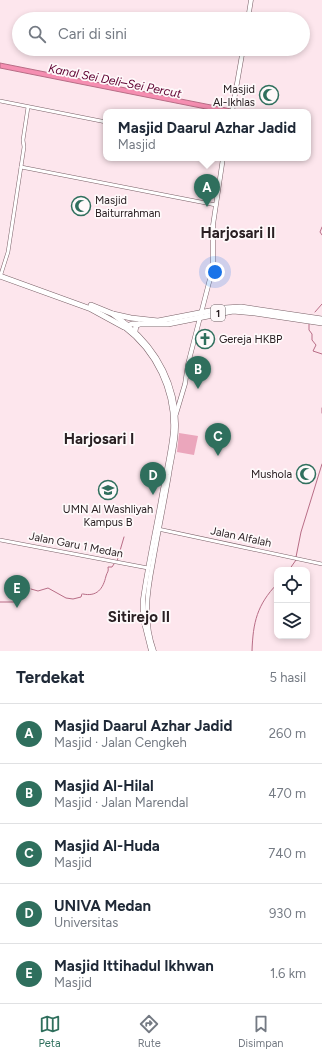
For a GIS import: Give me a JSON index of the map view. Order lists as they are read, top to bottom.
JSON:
{
  "streets": {
    "highway": ["1"],
    "street": ["Jalan Alfalah", "Jalan Garu 1 Medan"]
  },
  "districts": ["Harjosari II", "Harjosari I", "Sitirejo II"],
  "water": ["Kanal Sei Deli–Sei Percut"],
  "places": {
    "mosque": ["Masjid Al-Ikhlas", "Masjid Baiturrahman", "Mushola"],
    "church": ["Gereja HKBP"],
    "school or university": ["UMN Al Washliyah Kampus B"]
  },
  "page": {
    "search": "Cari di sini",
    "popup": ["Masjid Daarul Azhar Jadid", "Masjid"],
    "pins": [
      "A",
      "B",
      "C",
      "D",
      "E"
    ],
    "heading": ["Terdekat", "5 hasil"],
    "list": [
      {
        "mark": "A",
        "name": "Masjid Daarul Azhar Jadid",
        "note": "Masjid · Jalan Cengkeh",
        "value": "260 m"
      },
      {
        "mark": "B",
        "name": "Masjid Al-Hilal",
        "note": "Masjid · Jalan Marendal",
        "value": "470 m"
      },
      {
        "mark": "C",
        "name": "Masjid Al-Huda",
        "note": "Masjid",
        "value": "740 m"
      },
      {
        "mark": "D",
        "name": "UNIVA Medan",
        "note": "Universitas",
        "value": "930 m"
      },
      {
        "mark": "E",
        "name": "Masjid Ittihadul Ikhwan",
        "note": "Masjid",
        "value": "1.6 km"
      }
    ],
    "nav": ["Peta", "Rute", "Disimpan"]
  }
}
